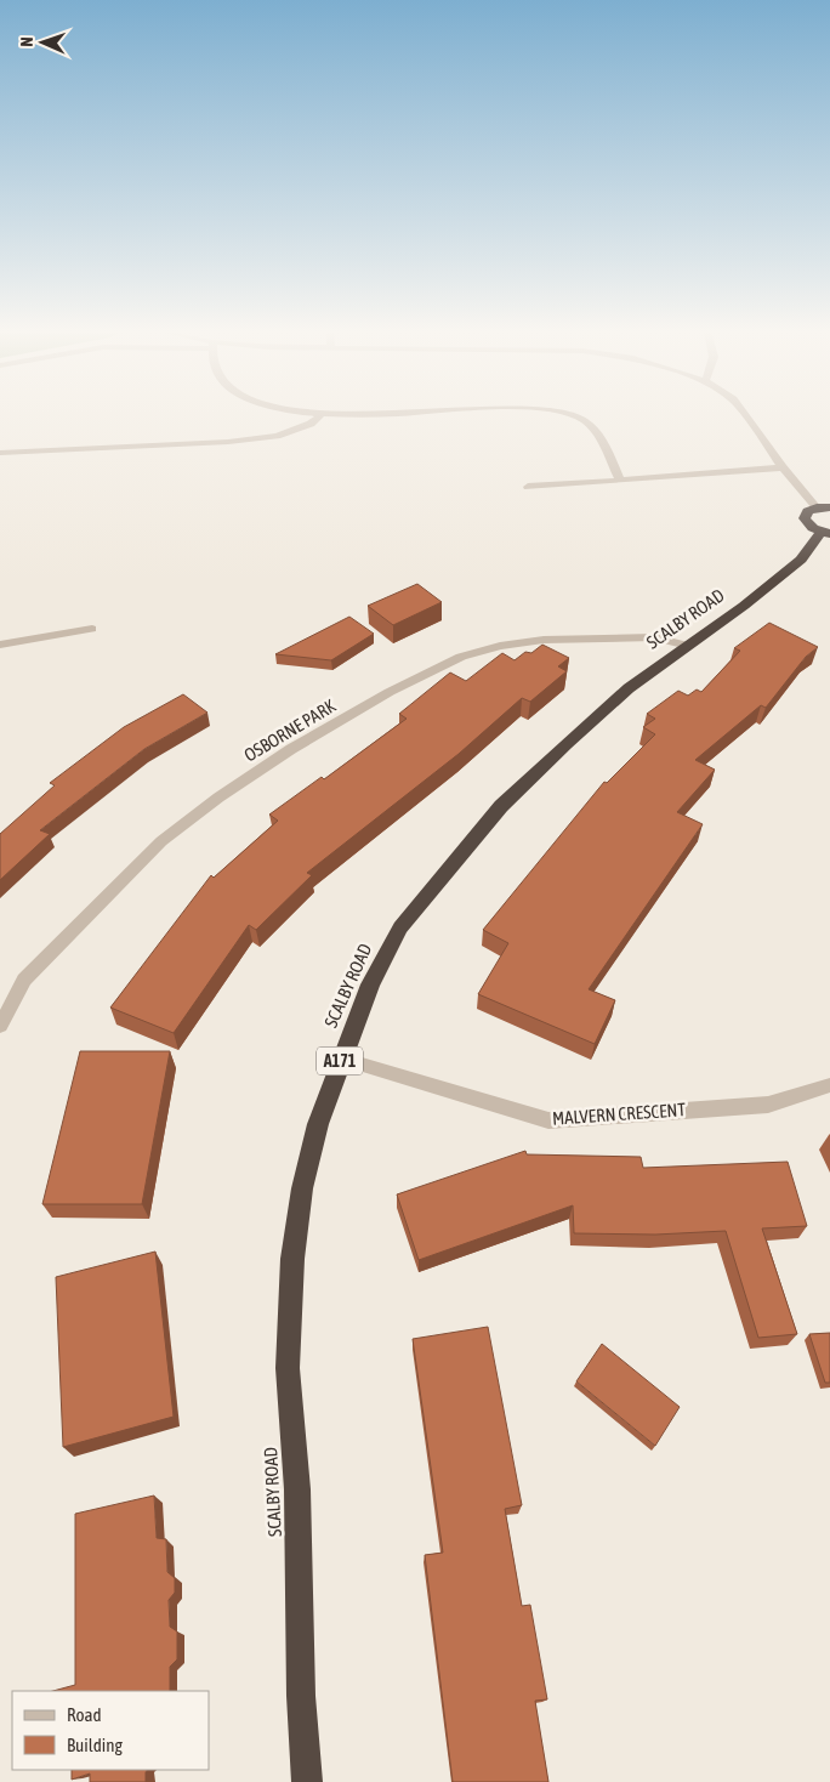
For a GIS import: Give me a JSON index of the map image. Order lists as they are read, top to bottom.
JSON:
{
  "streets": {
    "highway": ["SCALBY ROAD", "A171"],
    "street": ["OSBORNE PARK", "MALVERN CRESCENT"]
  },
  "crossings": [
    ["SCALBY ROAD", "OSBORNE PARK"],
    ["SCALBY ROAD", "MALVERN CRESCENT"]
  ],
  "legend": ["Road", "Building"],
  "north": "left"
}
